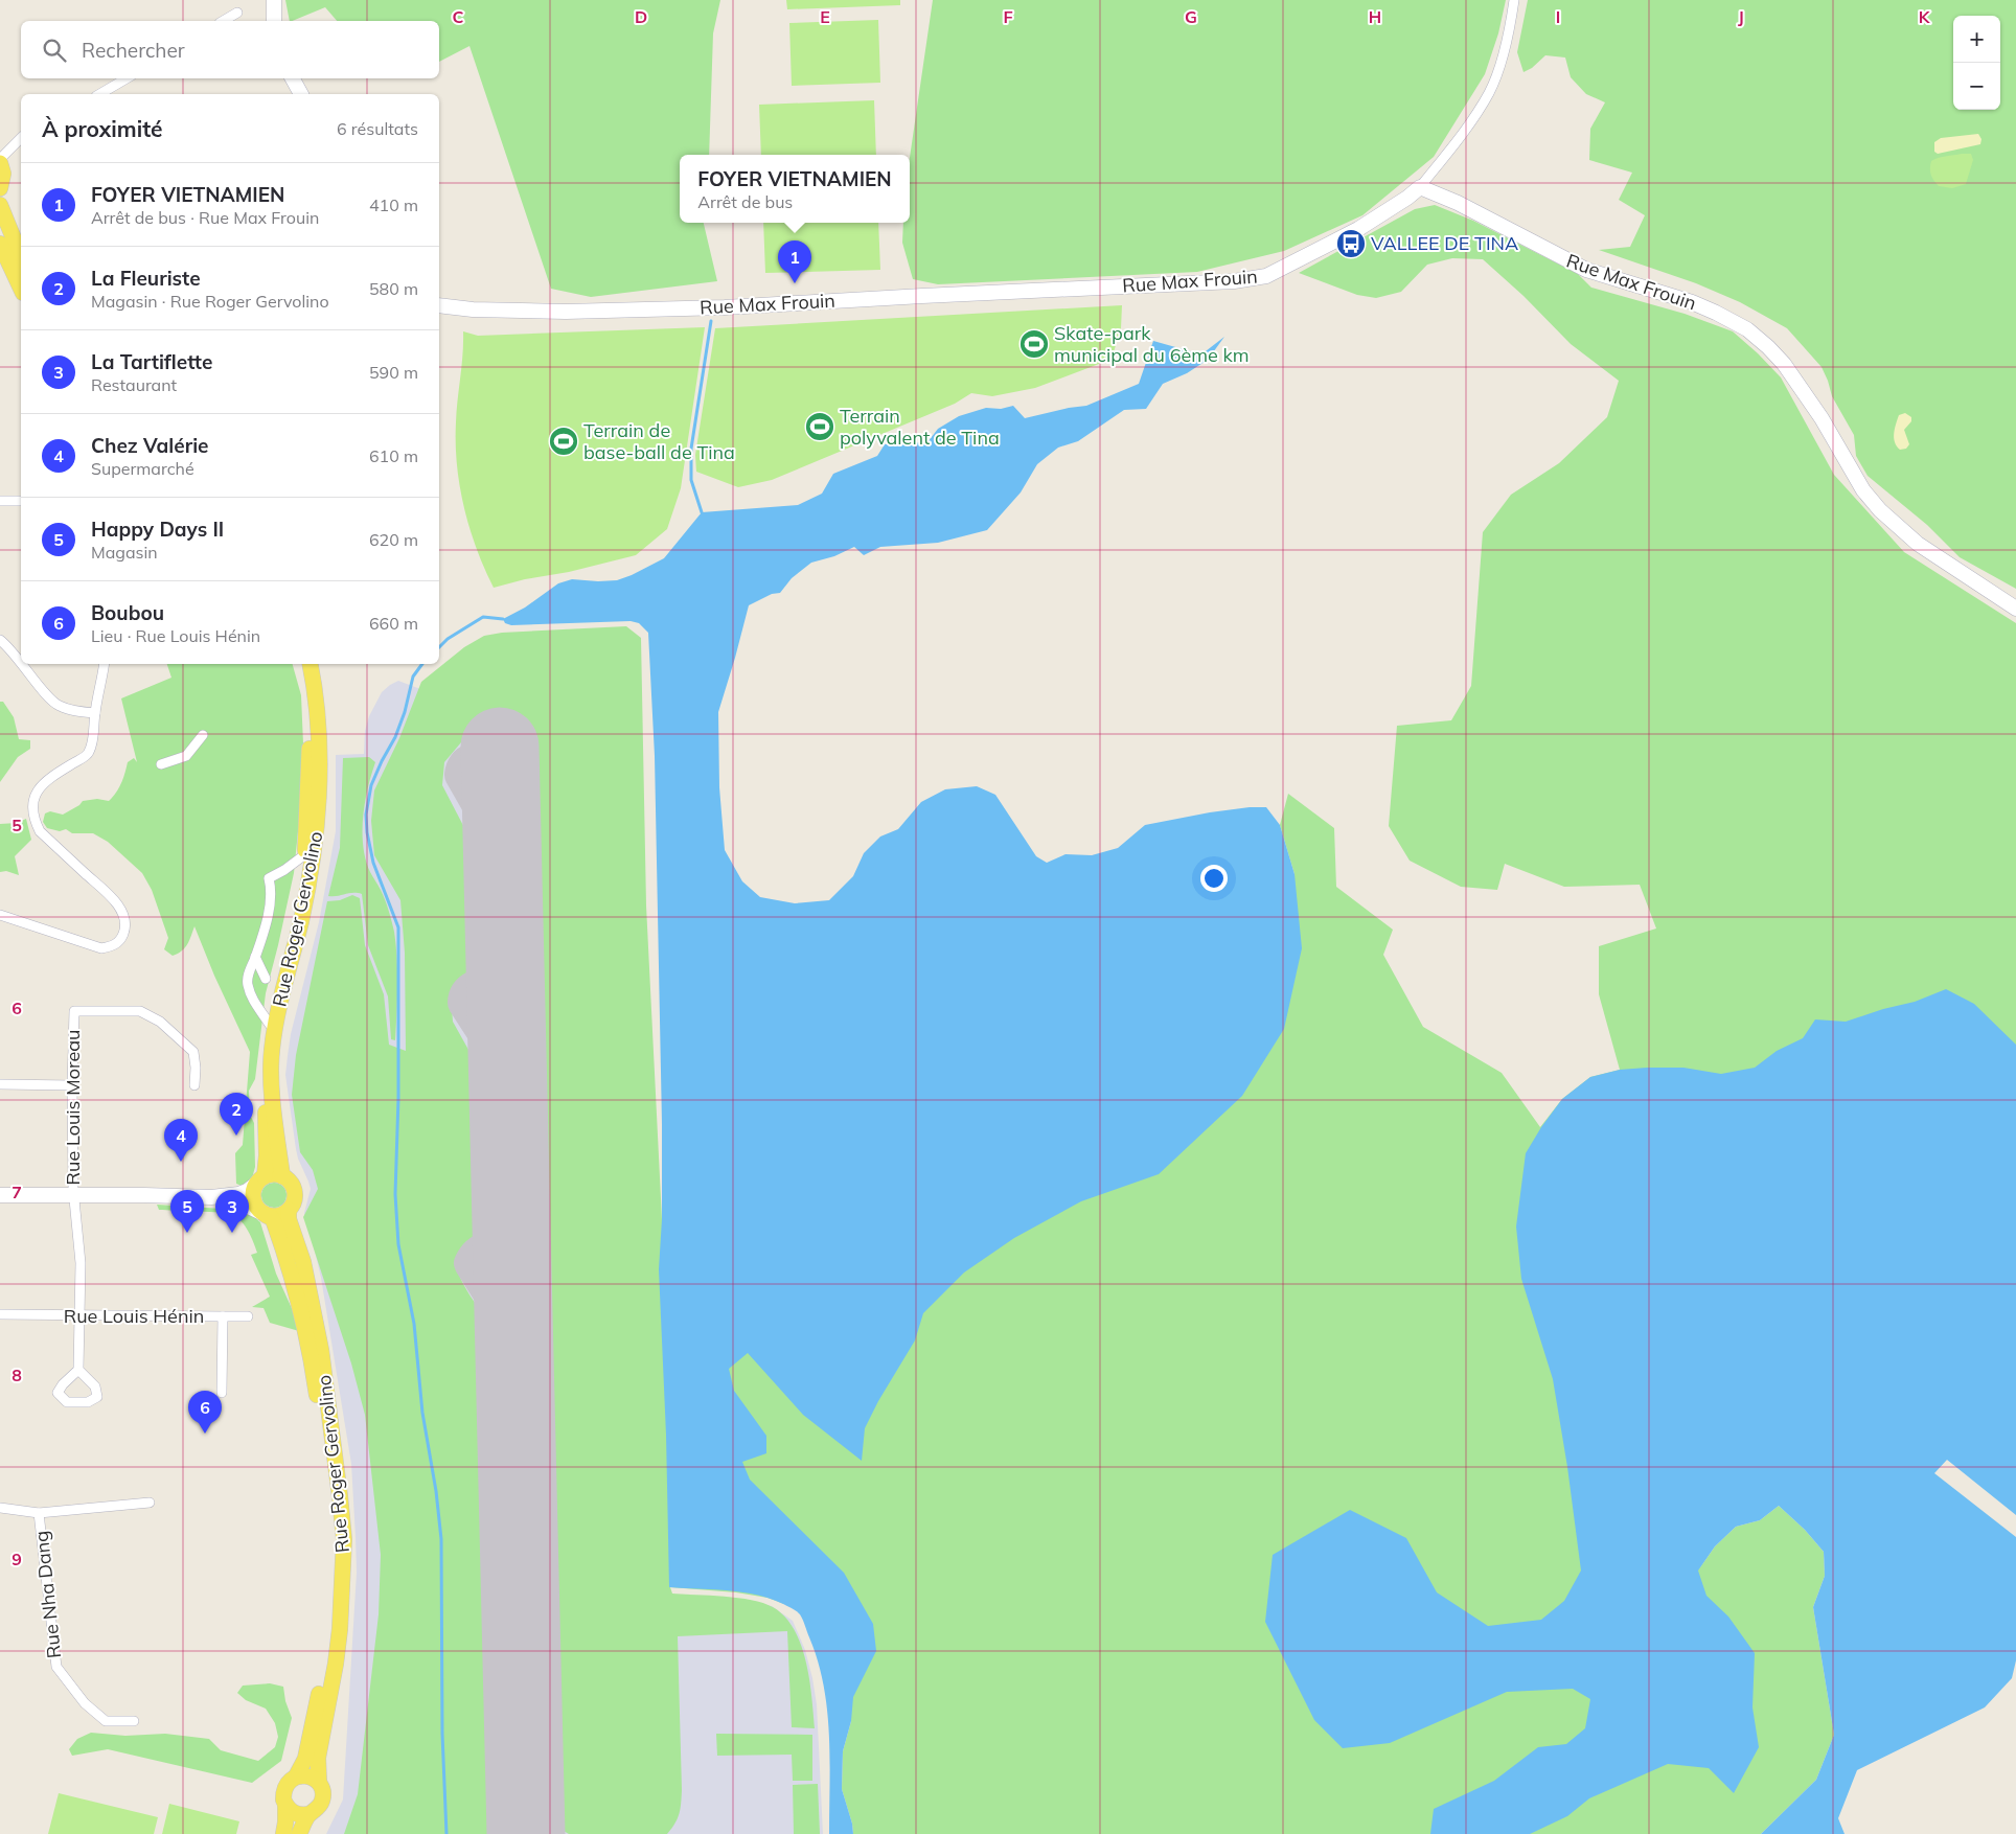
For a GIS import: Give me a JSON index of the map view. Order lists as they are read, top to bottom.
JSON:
{
  "streets": {
    "main road": ["Rue Roger Gervolino"],
    "street": [
      "Rue Max Frouin",
      "Rue Louis Moreau",
      "Rue Louis Hénin",
      "Rue Nha Dang"
    ]
  },
  "crossings": [
    ["Rue Louis Moreau", "Rue Louis Hénin"]
  ],
  "places": {
    "bus stop": ["VALLEE DE TINA"],
    "sports": ["Skate-park municipal du 6ème km", "Terrain polyvalent de Tina", "Terrain de base-ball de Tina"]
  },
  "page": {
    "map_buttons": ["+", "−"],
    "search": "Rechercher",
    "heading": ["À proximité", "6 résultats"],
    "popup": ["FOYER VIETNAMIEN", "Arrêt de bus"],
    "list": [
      {
        "mark": "1",
        "name": "FOYER VIETNAMIEN",
        "note": "Arrêt de bus · Rue Max Frouin",
        "value": "410 m"
      },
      {
        "mark": "2",
        "name": "La Fleuriste",
        "note": "Magasin · Rue Roger Gervolino",
        "value": "580 m"
      },
      {
        "mark": "3",
        "name": "La Tartiflette",
        "note": "Restaurant",
        "value": "590 m"
      },
      {
        "mark": "4",
        "name": "Chez Valérie",
        "note": "Supermarché",
        "value": "610 m"
      },
      {
        "mark": "5",
        "name": "Happy Days II",
        "note": "Magasin",
        "value": "620 m"
      },
      {
        "mark": "6",
        "name": "Boubou",
        "note": "Lieu · Rue Louis Hénin",
        "value": "660 m"
      }
    ],
    "pins": [
      "1",
      "2",
      "4",
      "3",
      "5",
      "6"
    ]
  },
  "grid": {
    "columns": [
      "C",
      "D",
      "E",
      "F",
      "G",
      "H",
      "I",
      "J",
      "K"
    ],
    "rows": [
      "5",
      "6",
      "7",
      "8",
      "9"
    ]
  }
}
